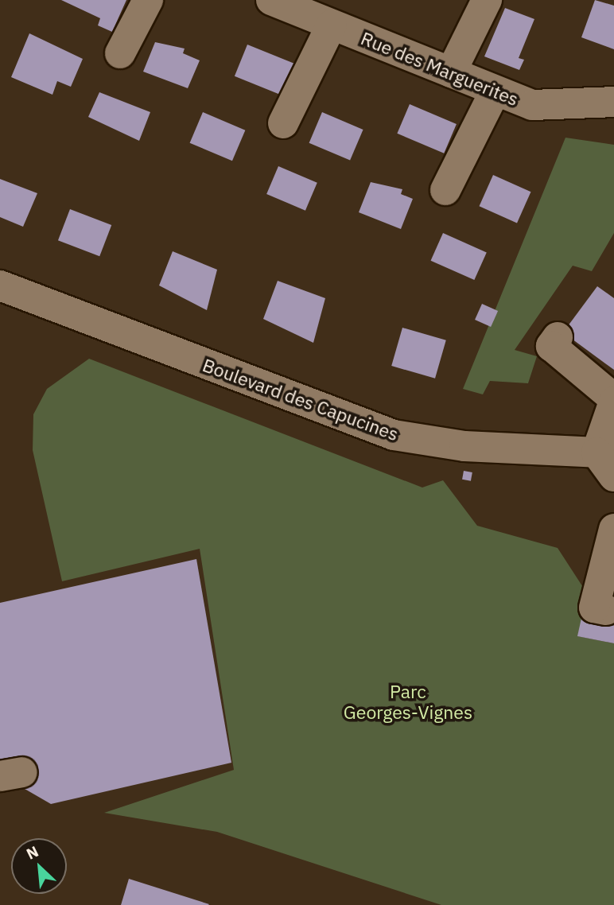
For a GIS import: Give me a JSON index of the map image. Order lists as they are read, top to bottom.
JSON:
{
  "streets": {
    "street": ["Rue des Marguerites", "Boulevard des Capucines"]
  },
  "parks": ["Parc Georges-Vignes"],
  "north": "top left"
}
